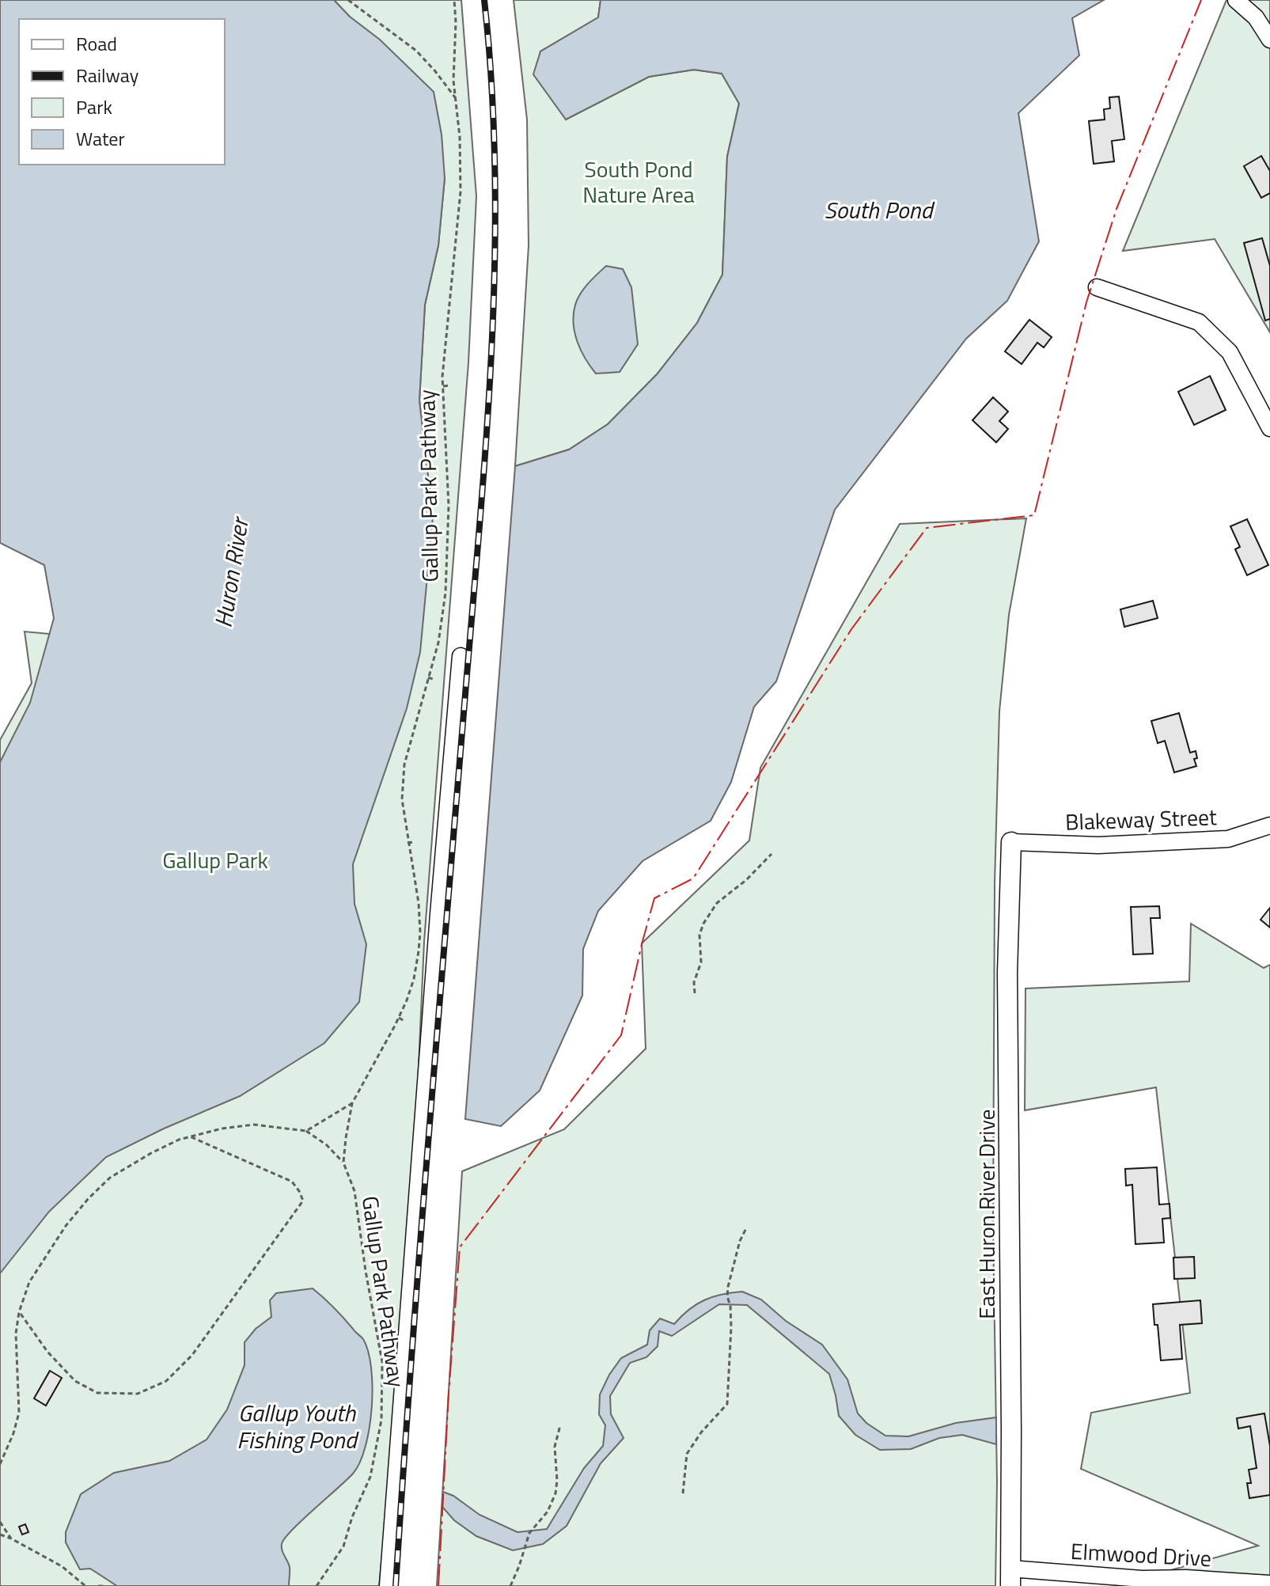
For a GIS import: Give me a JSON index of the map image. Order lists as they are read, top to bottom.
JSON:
{
  "streets": {
    "main road": ["East Huron River Drive"],
    "street": ["Blakeway Street", "Elmwood Drive"],
    "path": ["Gallup Park Pathway"]
  },
  "crossings": [
    ["Blakeway Street", "East Huron River Drive"],
    ["East Huron River Drive", "Elmwood Drive"]
  ],
  "water": ["South Pond", "Huron River", "Gallup Youth Fishing Pond"],
  "parks": ["South Pond Nature Area", "Gallup Park"],
  "legend": [
    "Road",
    "Railway",
    "Park",
    "Water"
  ]
}
